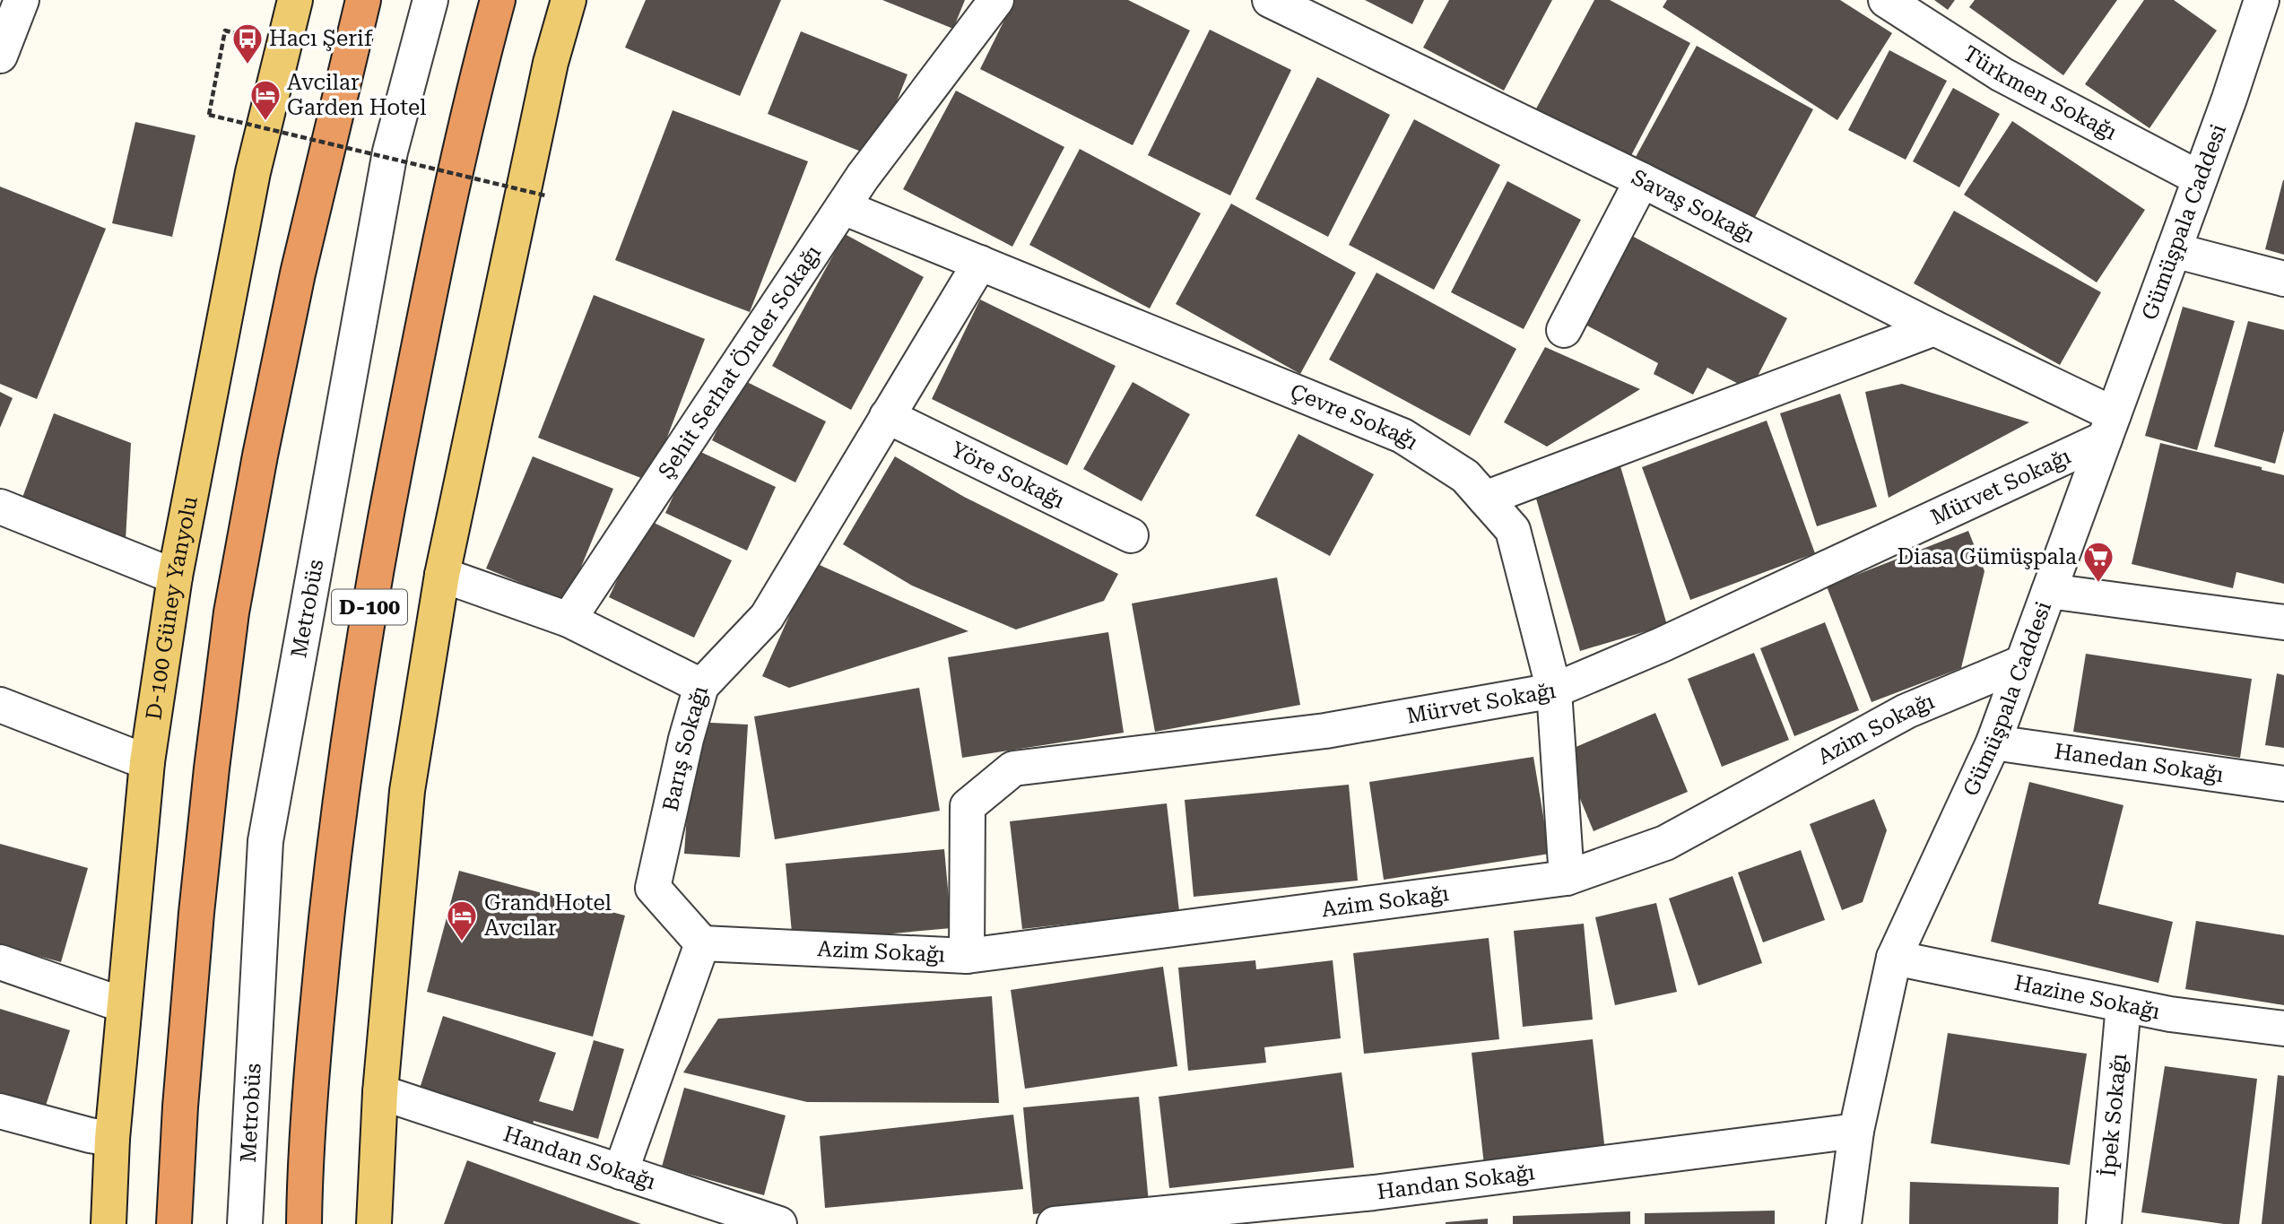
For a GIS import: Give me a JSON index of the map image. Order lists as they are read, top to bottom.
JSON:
{
  "streets": {
    "highway": ["D-100"],
    "main road": ["D-100 Güney Yanyolu"],
    "street": [
      "Türkmen Sokağı",
      "Savaş Sokağı",
      "Gümüşpala Caddesi",
      "Şehit Serhat Önder Sokağı",
      "Çevre Sokağı",
      "Yöre Sokağı",
      "Mürvet Sokağı",
      "Metrobüs",
      "Azim Sokağı",
      "Barış Sokağı",
      "Hanedan Sokağı",
      "Hazine Sokağı",
      "İpek Sokağı",
      "Handan Sokağı"
    ]
  },
  "crossings": [
    ["Türkmen Sokağı", "Gümüşpala Caddesi"],
    ["Savaş Sokağı", "Gümüşpala Caddesi"],
    ["Savaş Sokağı", "Mürvet Sokağı"],
    ["Gümüşpala Caddesi", "Mürvet Sokağı"],
    ["Gümüşpala Caddesi", "Azim Sokağı"],
    ["Gümüşpala Caddesi", "Hanedan Sokağı"],
    ["Gümüşpala Caddesi", "Hazine Sokağı"],
    ["Gümüşpala Caddesi", "Handan Sokağı"],
    ["Şehit Serhat Önder Sokağı", "Çevre Sokağı"],
    ["Çevre Sokağı", "Mürvet Sokağı"],
    ["Çevre Sokağı", "Azim Sokağı"],
    ["Çevre Sokağı", "Barış Sokağı"],
    ["Yöre Sokağı", "Barış Sokağı"],
    ["Mürvet Sokağı", "Azim Sokağı"],
    ["Azim Sokağı", "Barış Sokağı"],
    ["Hazine Sokağı", "İpek Sokağı"]
  ],
  "places": {
    "bus stop": ["Hacı Şerif"],
    "hotel": ["Avcilar Garden Hotel", "Grand Hotel Avcılar"],
    "supermarket": ["Diasa Gümüşpala"]
  }
}
